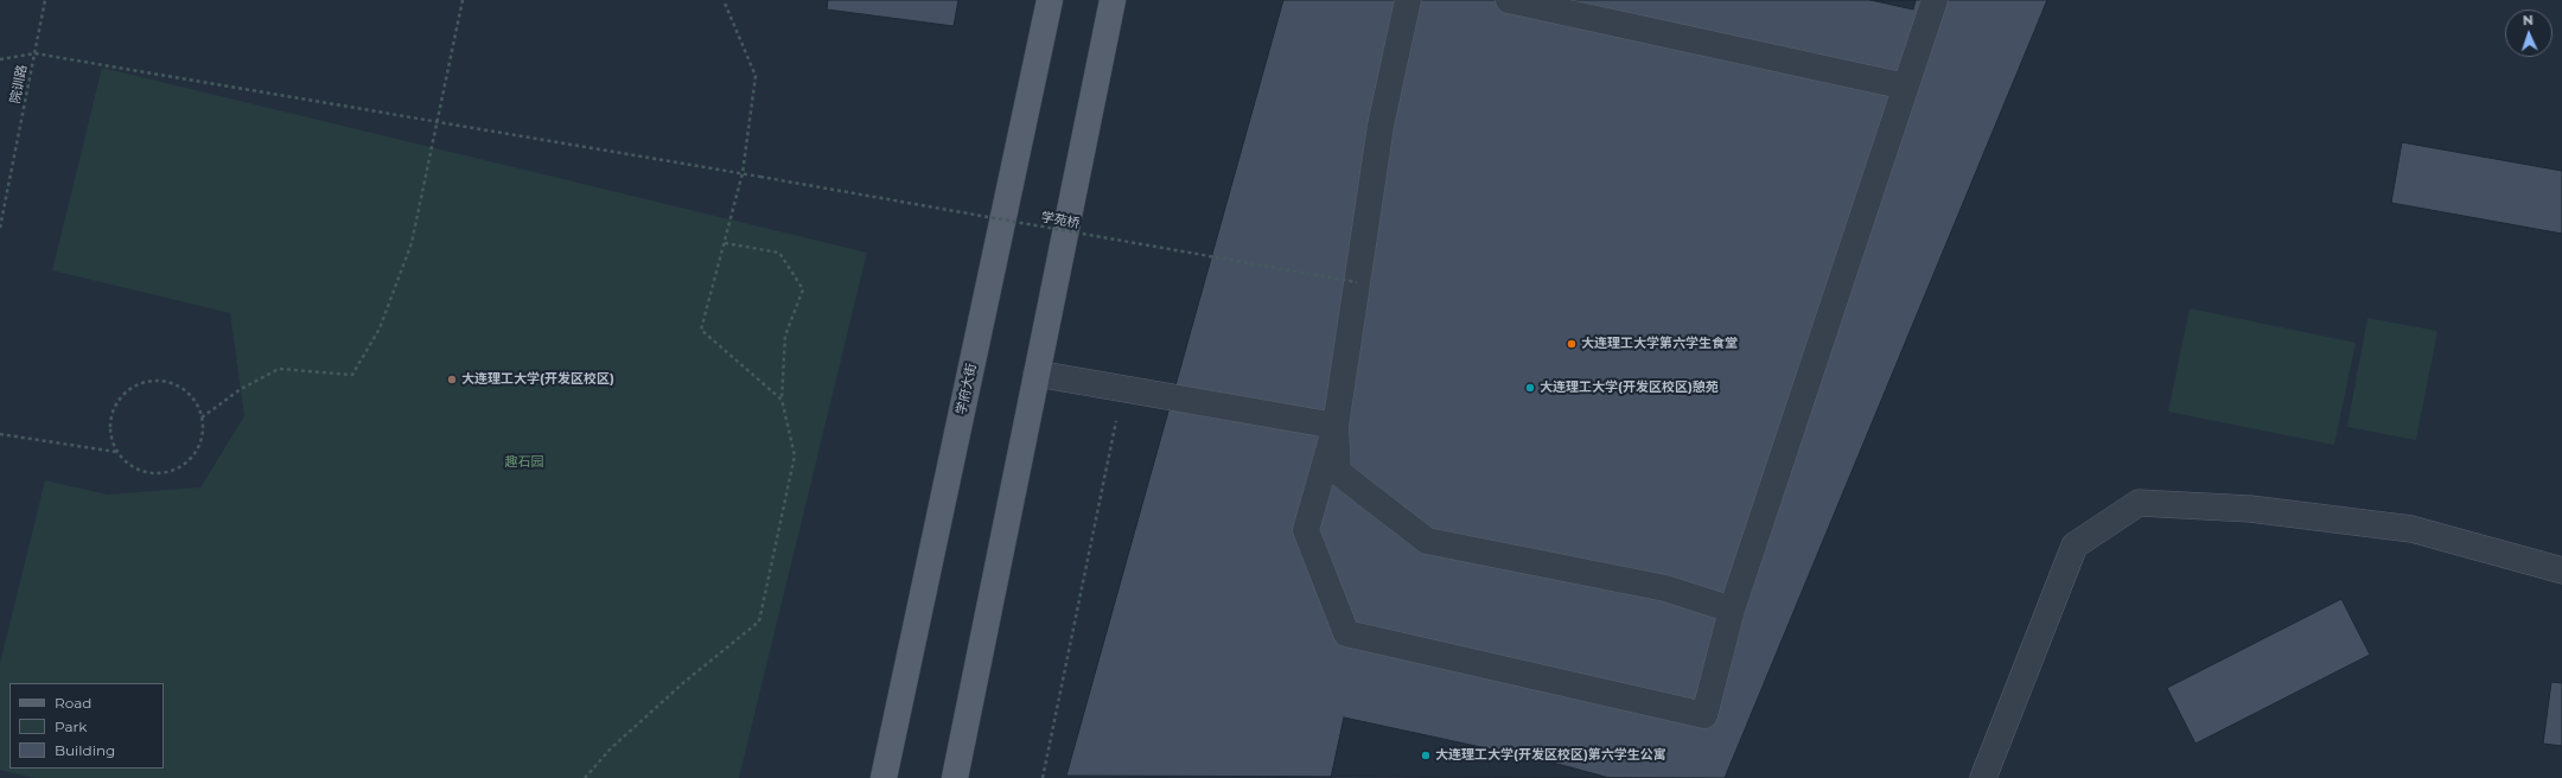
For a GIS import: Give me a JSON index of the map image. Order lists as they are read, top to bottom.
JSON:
{
  "streets": {
    "main road": ["学府大街"],
    "path": ["院训路", "学苑桥"]
  },
  "crossings": [
    ["院训路", "学苑桥"]
  ],
  "parks": ["趣石园"],
  "places": [
    "大连理工大学第六学生食堂",
    "大连理工大学(开发区校区)",
    "大连理工大学(开发区校区)憩苑",
    "大连理工大学(开发区校区)第六学生公寓"
  ],
  "legend": ["Road", "Park", "Building"],
  "north": "top"
}
